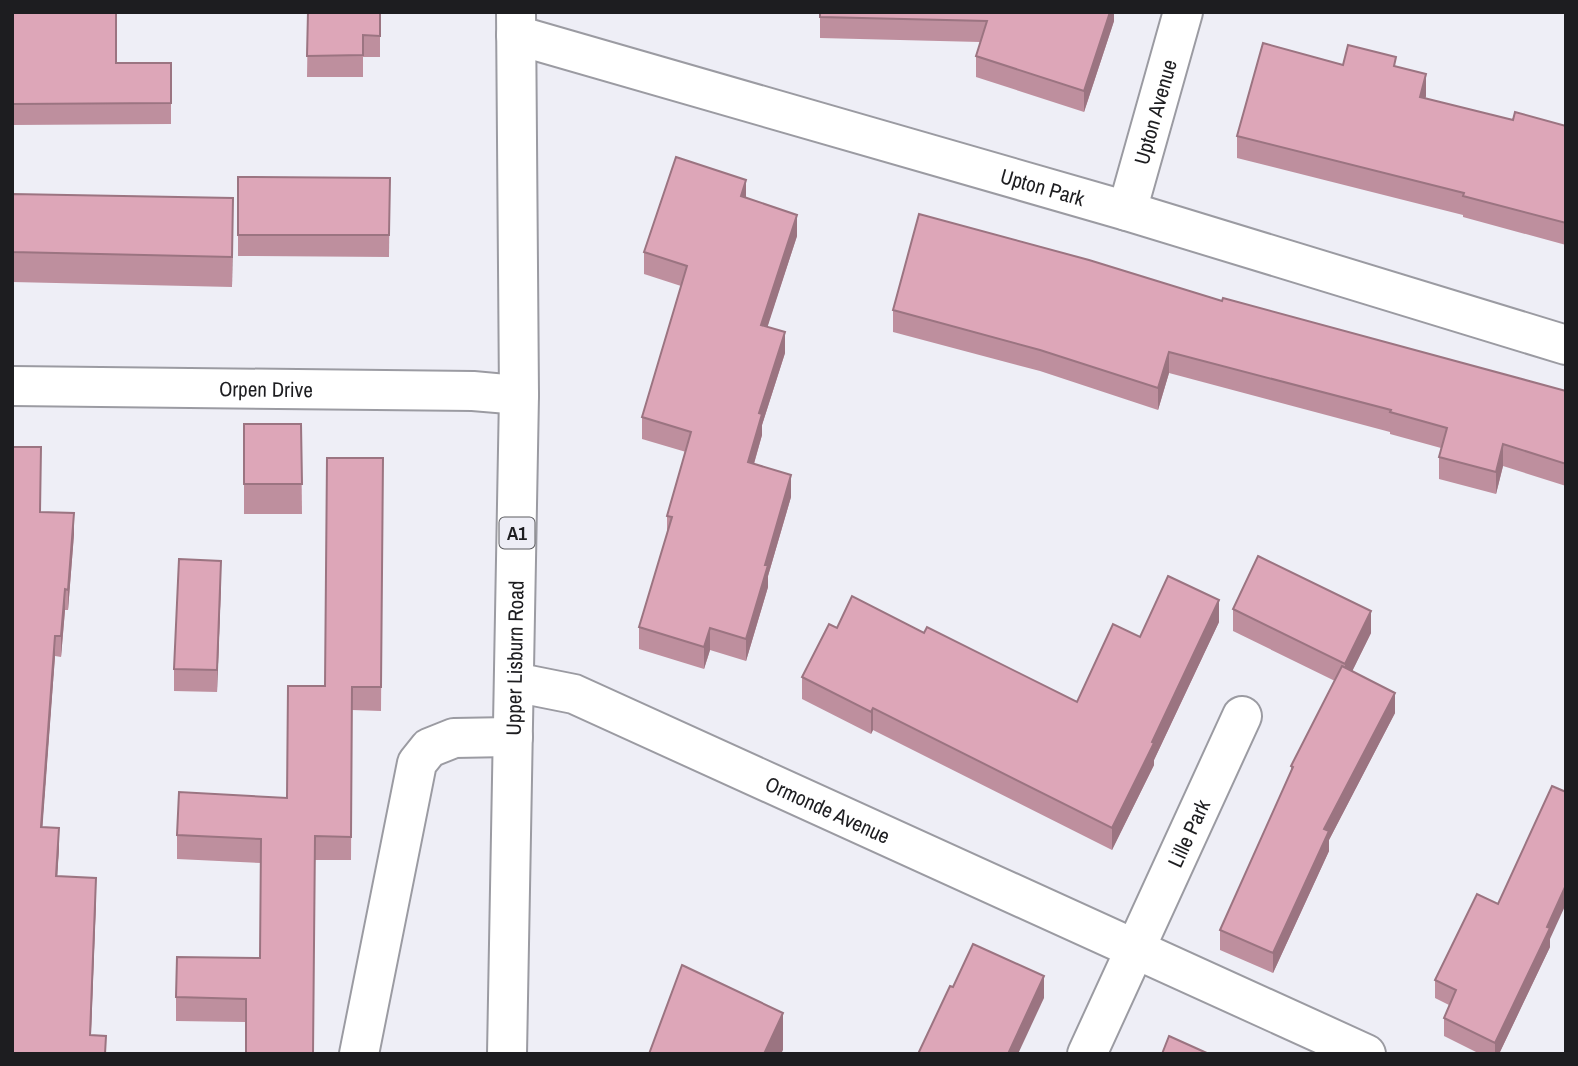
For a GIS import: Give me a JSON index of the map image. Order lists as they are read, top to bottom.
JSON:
{
  "streets": {
    "street": [
      "Upton Avenue",
      "Upton Park",
      "Orpen Drive",
      "A1",
      "Upper Lisburn Road",
      "Ormonde Avenue",
      "Lille Park"
    ]
  },
  "crossings": [
    ["Upton Avenue", "Upton Park"],
    ["Upton Park", "Upper Lisburn Road"],
    ["Orpen Drive", "Upper Lisburn Road"],
    ["Upper Lisburn Road", "Ormonde Avenue"],
    ["Ormonde Avenue", "Lille Park"]
  ]
}
